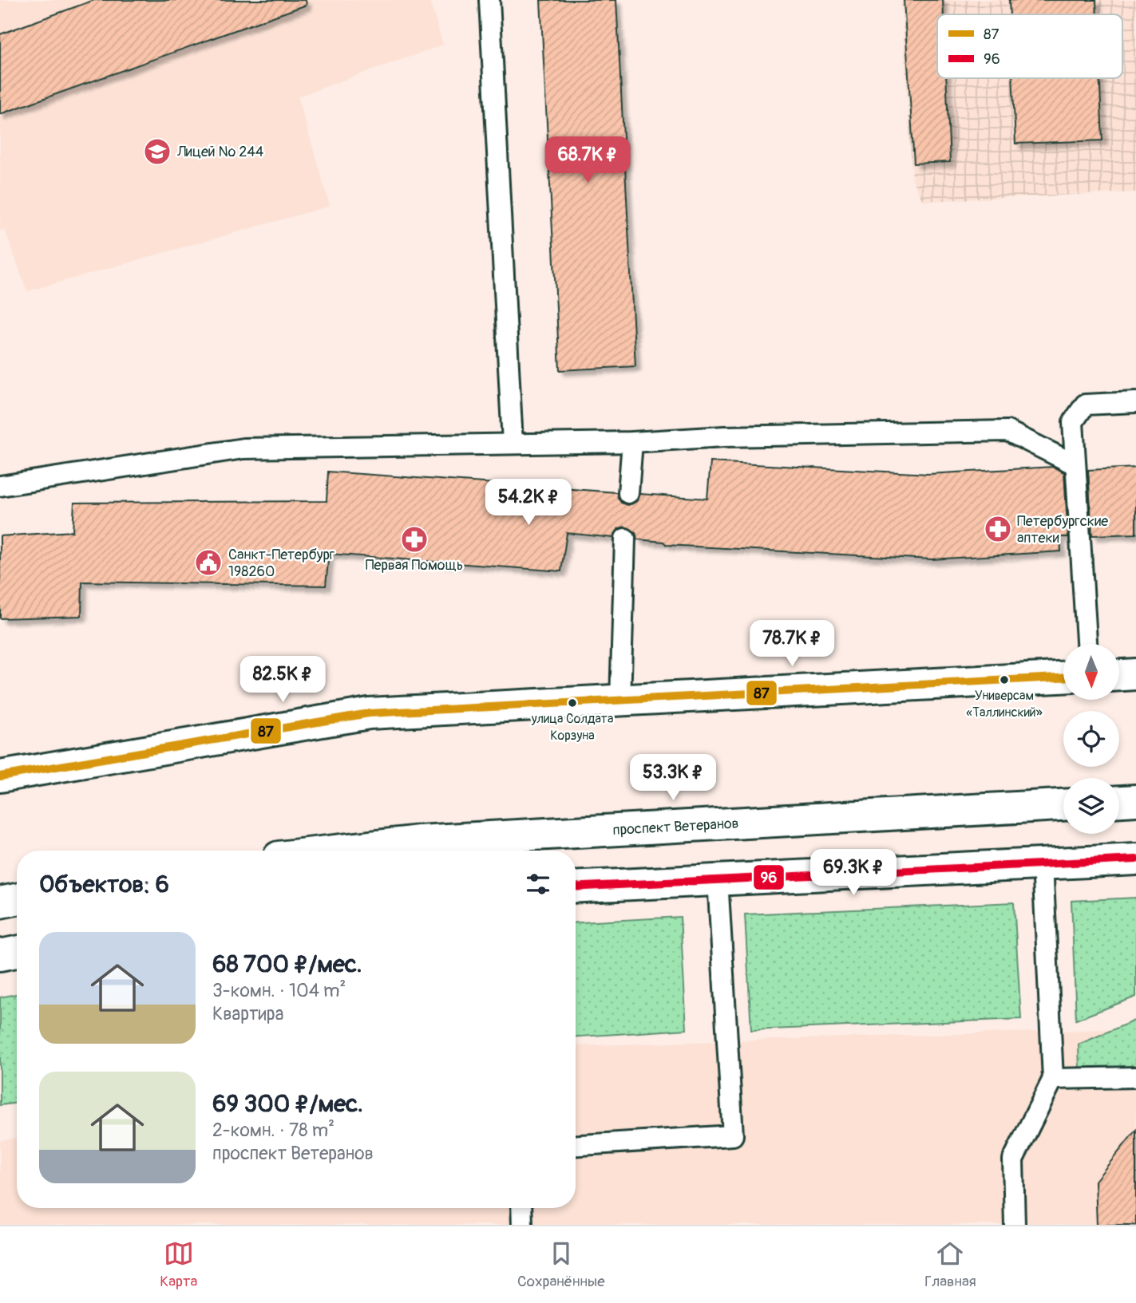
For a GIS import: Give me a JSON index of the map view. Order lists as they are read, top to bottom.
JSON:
{
  "streets": {
    "main road": ["проспект Ветеранов"]
  },
  "places": {
    "school or university": ["Лицей № 244"],
    "pharmacy": ["Петербургские аптеки", "Первая Помощь"],
    "public building": ["Санкт-Петербург 198260"],
    "other": ["Универсам «Таллинский»", "улица Солдата Корзуна"]
  },
  "lines": ["transit line 87", "transit line 96"],
  "legend": ["87", "96"],
  "north": "bottom",
  "page": {
    "price": [
      "68.7K ₽",
      "54.2K ₽",
      "78.7K ₽",
      "82.5K ₽",
      "53.3K ₽",
      "69.3K ₽"
    ],
    "heading": "Объектов: 6",
    "list": [
      {
        "name": "68 700 ₽/мес.",
        "note": "3-комн. · 104 m² · Квартира"
      },
      {
        "name": "69 300 ₽/мес.",
        "note": "2-комн. · 78 m² · проспект Ветеранов"
      }
    ],
    "tabs": ["Карта", "Сохранённые", "Главная"]
  }
}
